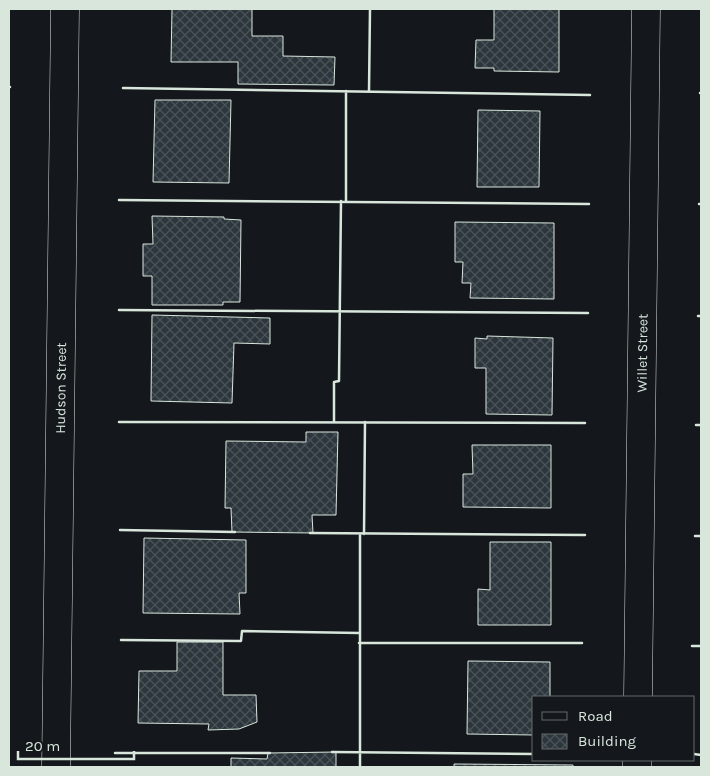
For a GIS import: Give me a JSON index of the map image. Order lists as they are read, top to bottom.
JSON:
{
  "streets": {
    "street": ["Willet Street", "Hudson Street"]
  },
  "legend": ["Road", "Building"],
  "scale_bar": "20 m"
}
